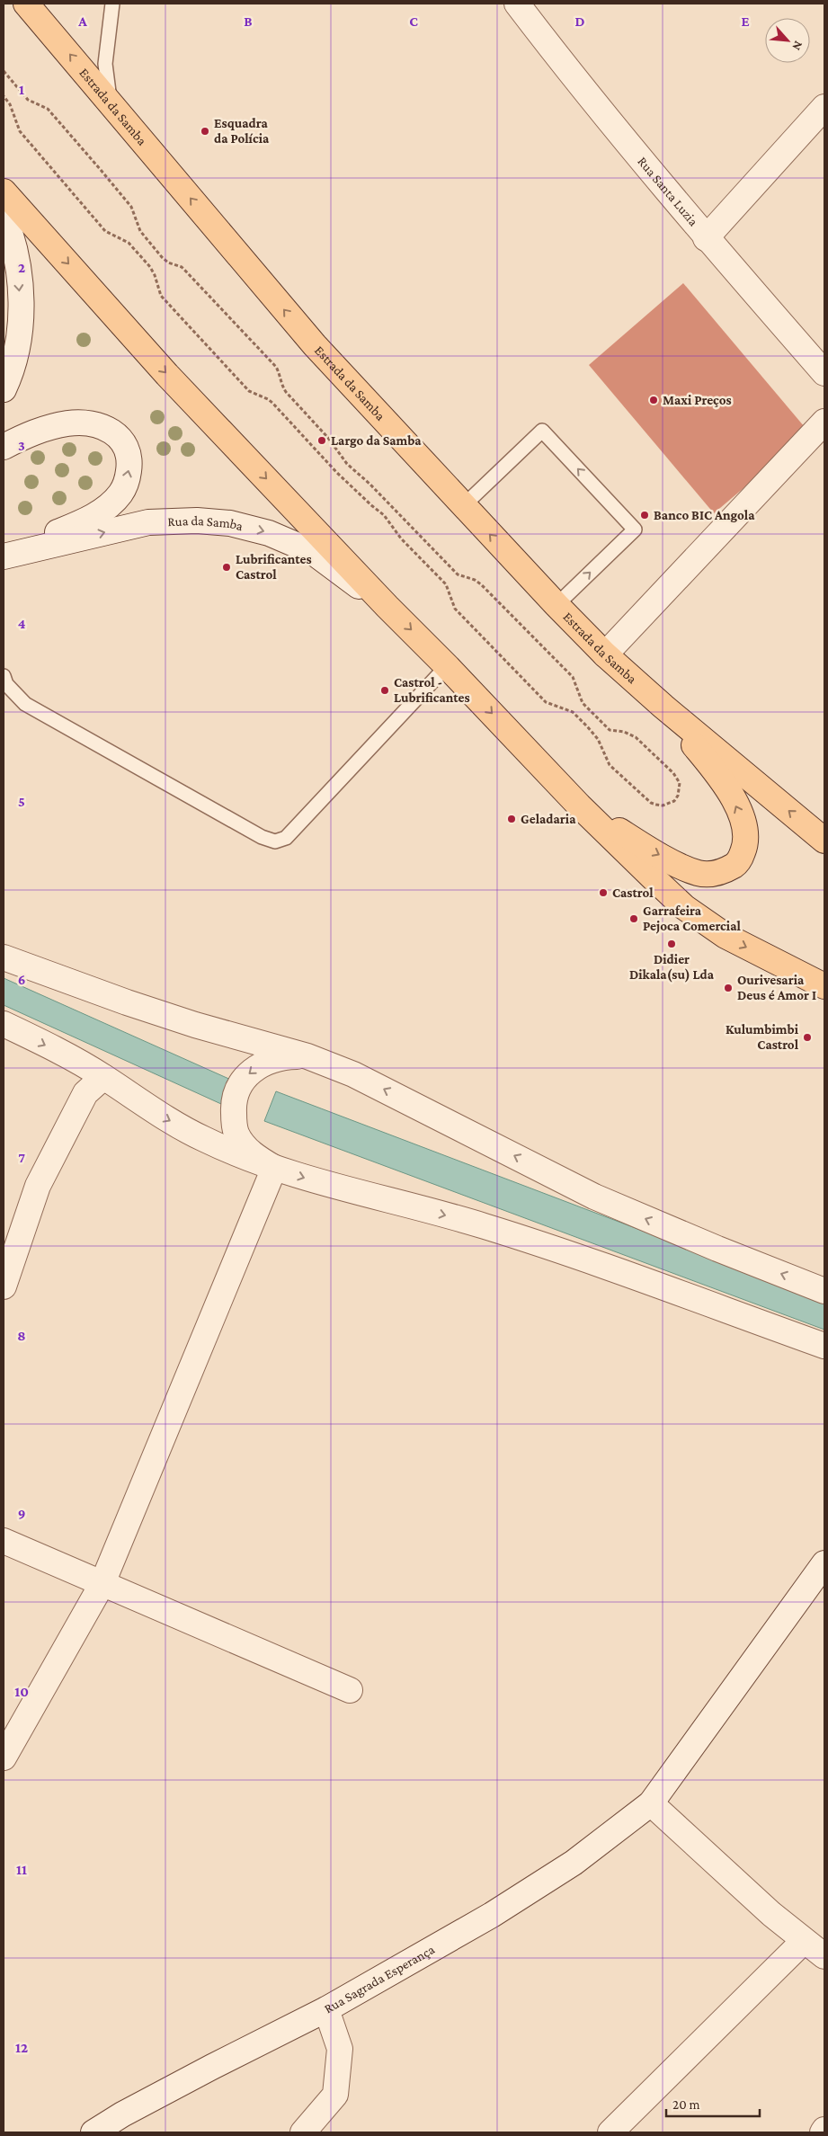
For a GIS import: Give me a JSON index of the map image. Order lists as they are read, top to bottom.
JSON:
{
  "streets": {
    "main road": ["Estrada da Samba"],
    "street": ["Rua Santa Luzia", "Rua da Samba", "Rua Sagrada Esperança"]
  },
  "one_way": ["Rua da Samba"],
  "places": [
    "Esquadra da Polícia",
    "Maxi Preços",
    "Largo da Samba",
    "Banco BIC Angola",
    "Lubrificantes Castrol",
    "Castrol - Lubrificantes",
    "Geladaria",
    "Castrol",
    "Garrafeira Pejoca Comercial",
    "Didier Dikala(su) Lda",
    "Ourivesaria Deus é Amor I",
    "Kulumbimbi Castrol"
  ],
  "scale_bar": "20 m",
  "north": "bottom right",
  "grid": {
    "columns": [
      "A",
      "B",
      "C",
      "D",
      "E"
    ],
    "rows": [
      "1",
      "2",
      "3",
      "4",
      "5",
      "6",
      "7",
      "8",
      "9",
      "10",
      "11",
      "12"
    ]
  }
}
